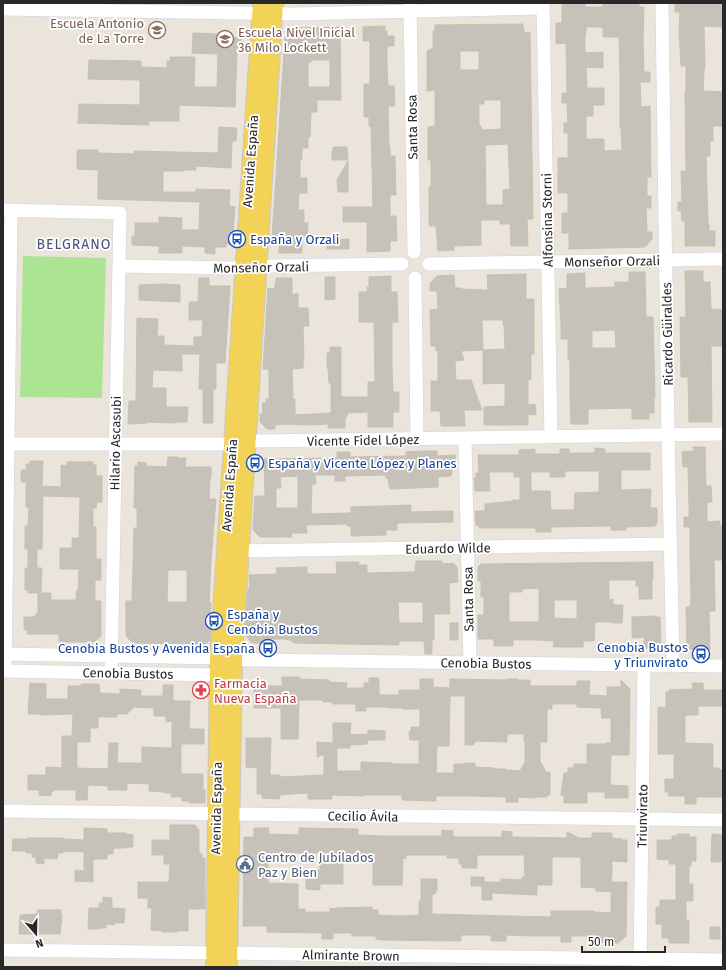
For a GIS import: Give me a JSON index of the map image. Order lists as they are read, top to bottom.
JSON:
{
  "streets": {
    "main road": ["Avenida España"],
    "street": [
      "Santa Rosa",
      "Alfonsina Storni",
      "Monseñor Orzali",
      "Ricardo Güiraldes",
      "Vicente Fidel López",
      "Hilario Ascasubi",
      "Eduardo Wilde",
      "Cenobia Bustos",
      "Cecilio Ávila",
      "Triunvirato",
      "Almirante Brown"
    ]
  },
  "crossings": [
    ["Santa Rosa", "Monseñor Orzali"],
    ["Santa Rosa", "Vicente Fidel López"],
    ["Santa Rosa", "Eduardo Wilde"],
    ["Santa Rosa", "Cenobia Bustos"],
    ["Avenida España", "Monseñor Orzali"],
    ["Avenida España", "Vicente Fidel López"],
    ["Avenida España", "Eduardo Wilde"],
    ["Avenida España", "Cenobia Bustos"],
    ["Avenida España", "Cecilio Ávila"],
    ["Avenida España", "Almirante Brown"],
    ["Alfonsina Storni", "Monseñor Orzali"],
    ["Alfonsina Storni", "Vicente Fidel López"],
    ["Monseñor Orzali", "Ricardo Güiraldes"],
    ["Monseñor Orzali", "Hilario Ascasubi"],
    ["Ricardo Güiraldes", "Vicente Fidel López"],
    ["Ricardo Güiraldes", "Eduardo Wilde"],
    ["Ricardo Güiraldes", "Cenobia Bustos"],
    ["Vicente Fidel López", "Hilario Ascasubi"],
    ["Hilario Ascasubi", "Cenobia Bustos"],
    ["Cenobia Bustos", "Triunvirato"],
    ["Cecilio Ávila", "Triunvirato"],
    ["Triunvirato", "Almirante Brown"]
  ],
  "districts": ["BELGRANO"],
  "places": {
    "school or university": ["Escuela Antonio de La Torre", "Escuela Nivel Inicial 36 Milo Lockett"],
    "bus stop": [
      "España y Orzali",
      "España y Vicente López y Planes",
      "España y Cenobia Bustos",
      "Cenobia Bustos y Avenida España",
      "Cenobia Bustos y Triunvirato"
    ],
    "pharmacy": ["Farmacia Nueva España"],
    "public building": ["Centro de Jubilados Paz y Bien"]
  },
  "scale_bar": "50 m",
  "north": "bottom"
}
